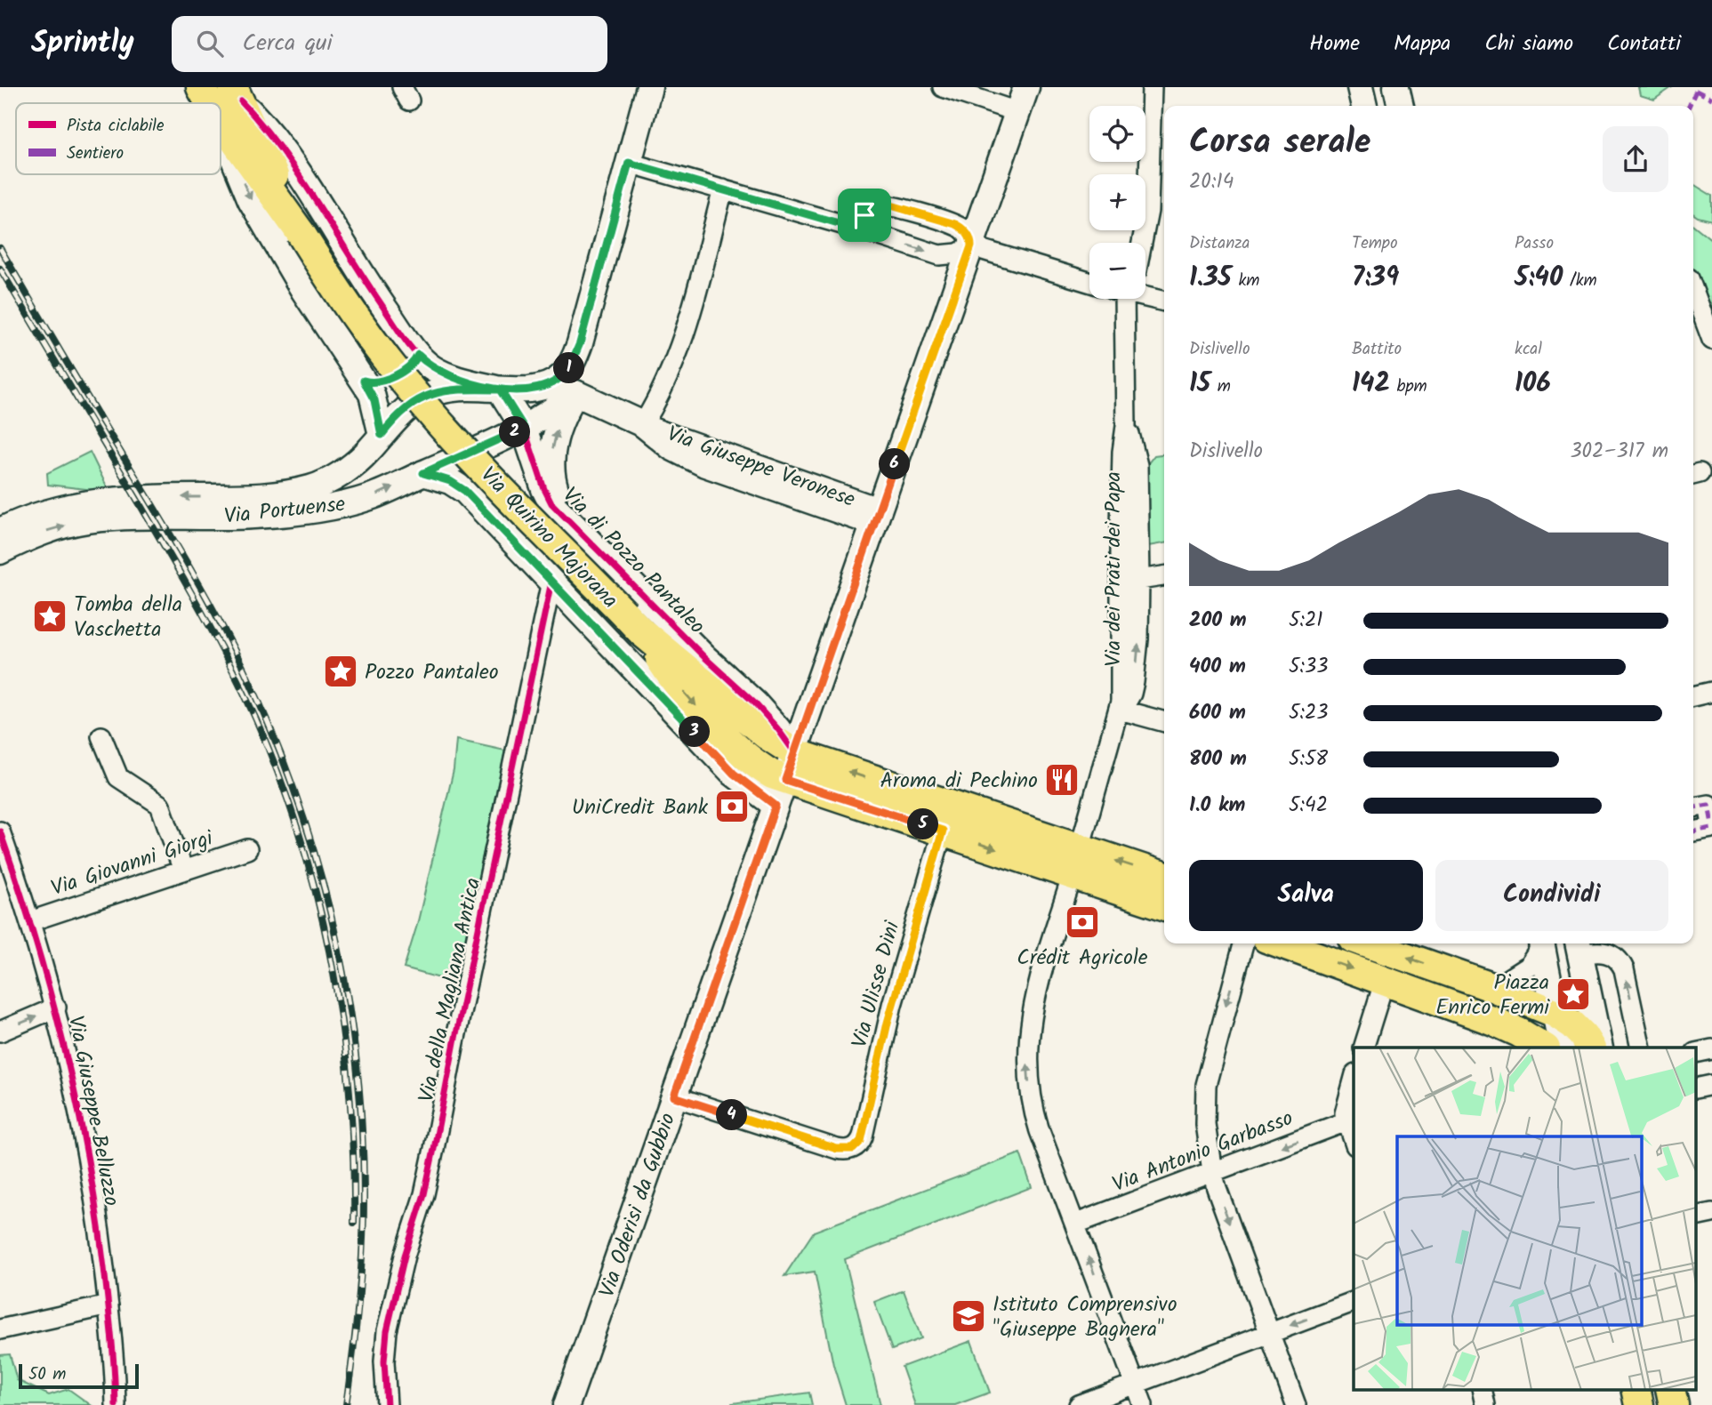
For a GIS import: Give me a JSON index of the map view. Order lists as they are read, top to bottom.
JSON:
{
  "streets": {
    "main road": [
      "Via Giuseppe Veronese",
      "Via Portuense",
      "Via Quirino Majorana",
      "Via di Pozzo Pantaleo",
      "Via Oderisi da Gubbio"
    ],
    "street": [
      "Via dei Prati dei Papa",
      "Via Giovanni Giorgi",
      "Via Ulisse Dini",
      "Via della Magliana Antica",
      "Via Giuseppe Belluzzo",
      "Via Antonio Garbasso"
    ]
  },
  "crossings": [
    ["Via Giuseppe Veronese", "Via Portuense"],
    ["Via Giuseppe Veronese", "Via di Pozzo Pantaleo"],
    ["Via Giuseppe Veronese", "Via Oderisi da Gubbio"],
    ["Via Portuense", "Via Quirino Majorana"],
    ["Via Portuense", "Via di Pozzo Pantaleo"],
    ["Via Quirino Majorana", "Via di Pozzo Pantaleo"],
    ["Via Quirino Majorana", "Via dei Prati dei Papa"],
    ["Via Quirino Majorana", "Via Ulisse Dini"],
    ["Via Quirino Majorana", "Via della Magliana Antica"],
    ["Via Quirino Majorana", "Via Oderisi da Gubbio"],
    ["Via di Pozzo Pantaleo", "Via Oderisi da Gubbio"],
    ["Via dei Prati dei Papa", "Via Antonio Garbasso"],
    ["Via Giovanni Giorgi", "Via Giuseppe Belluzzo"],
    ["Via Ulisse Dini", "Via Oderisi da Gubbio"]
  ],
  "one_way": ["Via Antonio Garbasso"],
  "places": {
    "place": ["Tomba della Vaschetta", "Pozzo Pantaleo", "Piazza Enrico Fermi"],
    "restaurant": ["Aroma di Pechino"],
    "bank": ["UniCredit Bank", "Crédit Agricole"],
    "school or university": ["Istituto Comprensivo \"Giuseppe Bagnera\""]
  },
  "legend": ["Pista ciclabile", "Sentiero"],
  "scale_bar": "50 m",
  "page": {
    "header": "Sprintly",
    "search": "Cerca qui",
    "nav": [
      "Home",
      "Mappa",
      "Chi siamo",
      "Contatti"
    ],
    "map_buttons": ["+", "−"],
    "heading": ["Corsa serale", "20:14"],
    "stats": [
      ["Distanza", "1.35 km"],
      ["Tempo", "7:39"],
      ["Passo", "5:40 /km"],
      ["Dislivello", "15 m"],
      ["Battito", "142 bpm"],
      ["kcal", "106"]
    ],
    "pins": [
      "1",
      "2",
      "6",
      "3",
      "5",
      "4"
    ],
    "chart": ["Dislivello", "302–317 m"],
    "list": [
      {
        "name": "200 m",
        "note": "5:21"
      },
      {
        "name": "400 m",
        "note": "5:33"
      },
      {
        "name": "600 m",
        "note": "5:23"
      },
      {
        "name": "800 m",
        "note": "5:58"
      },
      {
        "name": "1.0 km",
        "note": "5:42"
      }
    ],
    "buttons": ["Salva", "Condividi"],
    "scale": "50 m"
  }
}
